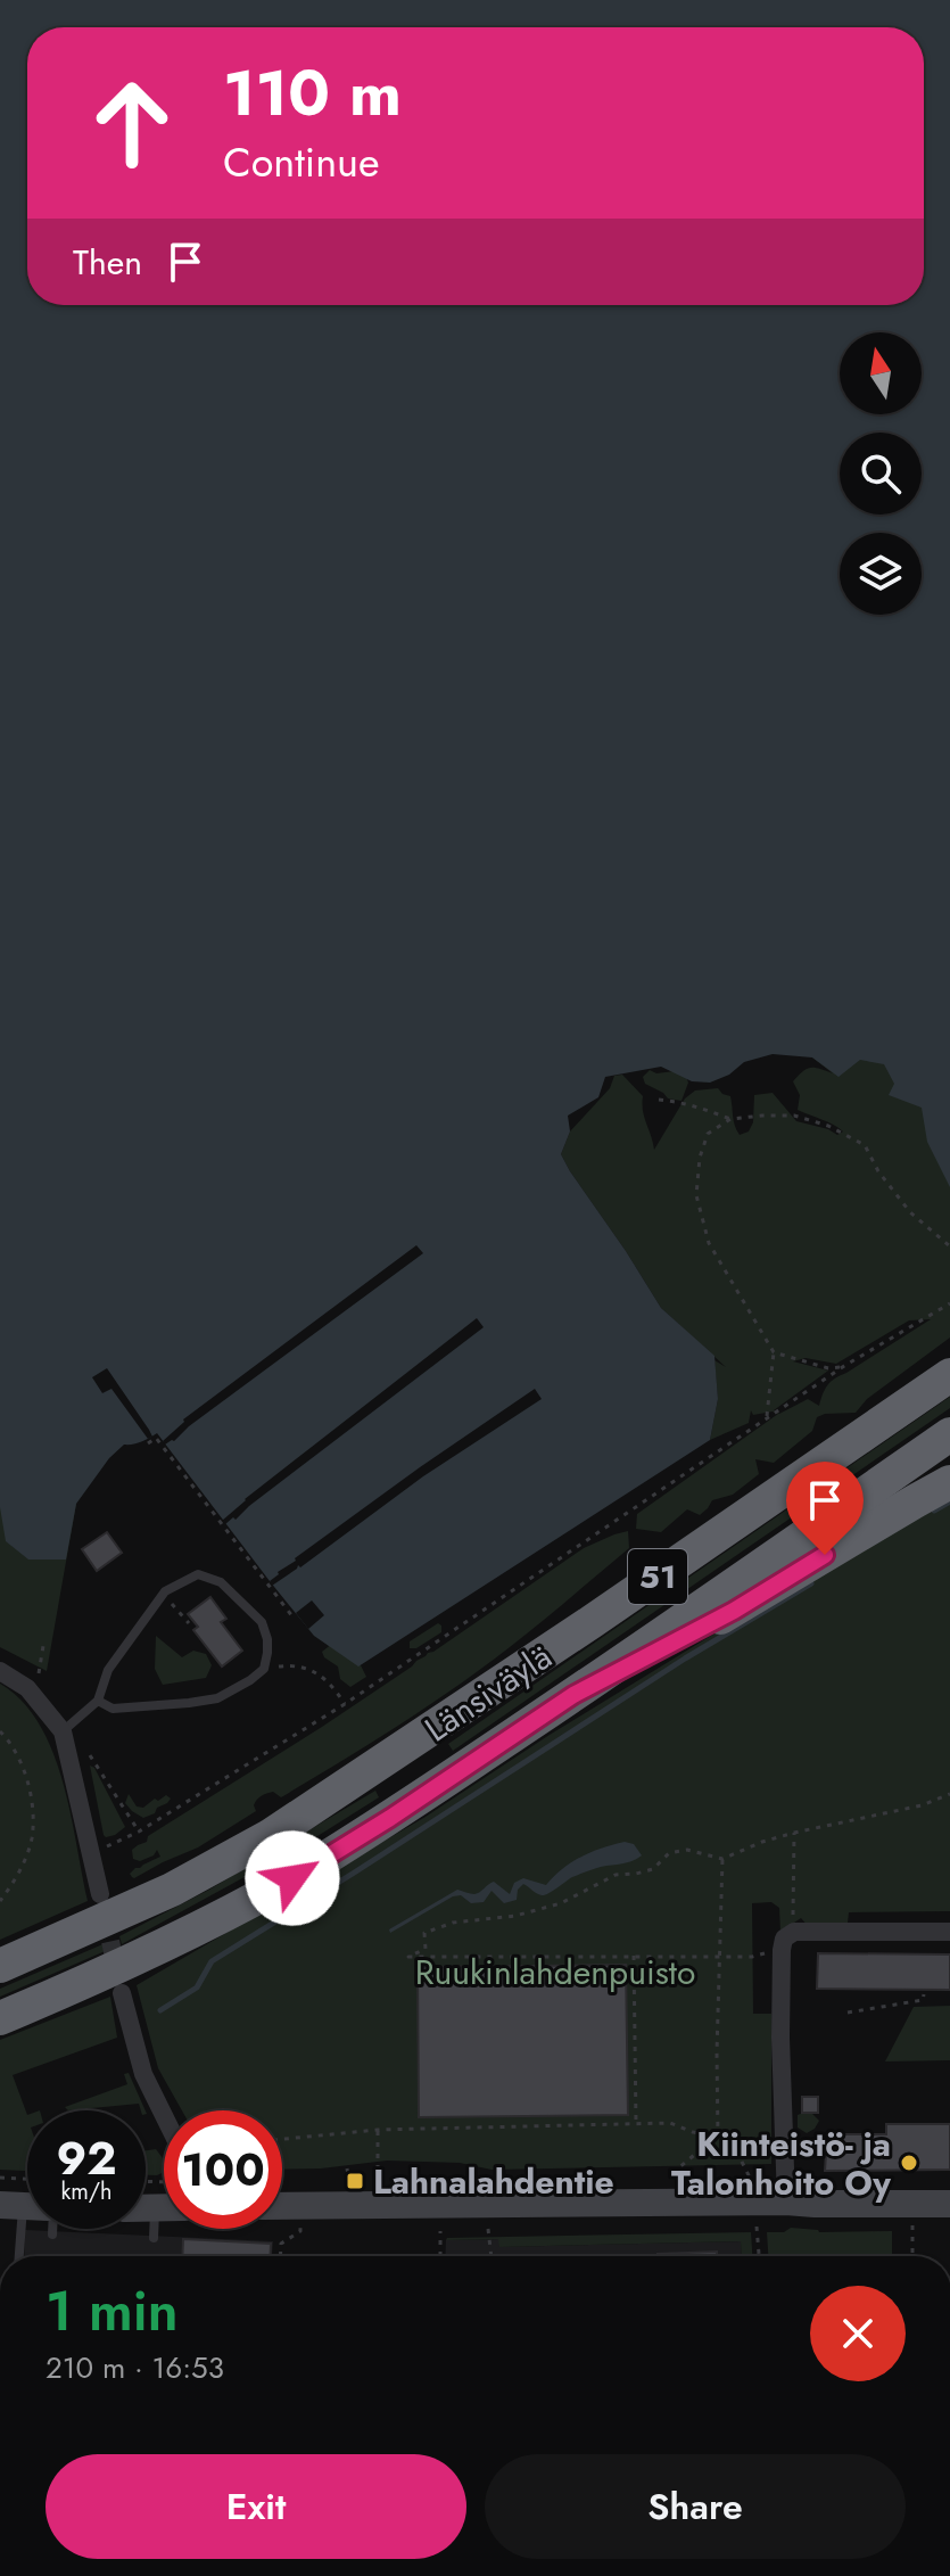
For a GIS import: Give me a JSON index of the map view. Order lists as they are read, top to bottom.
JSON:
{
  "streets": {
    "highway": ["51", "Länsiväylä"]
  },
  "parks": ["Ruukinlahdenpuisto"],
  "places": {
    "other": ["Kiinteistö- ja Talonhoito Oy"],
    "transit": ["Lahnalahdentie"]
  },
  "north": "top",
  "page": {
    "turn": ["110 m", "Continue"],
    "then": "Then",
    "speed": "92 km/h",
    "limit": "100",
    "heading": ["1 min", "210 m · 16:53"],
    "buttons": ["Exit", "Share"]
  }
}
